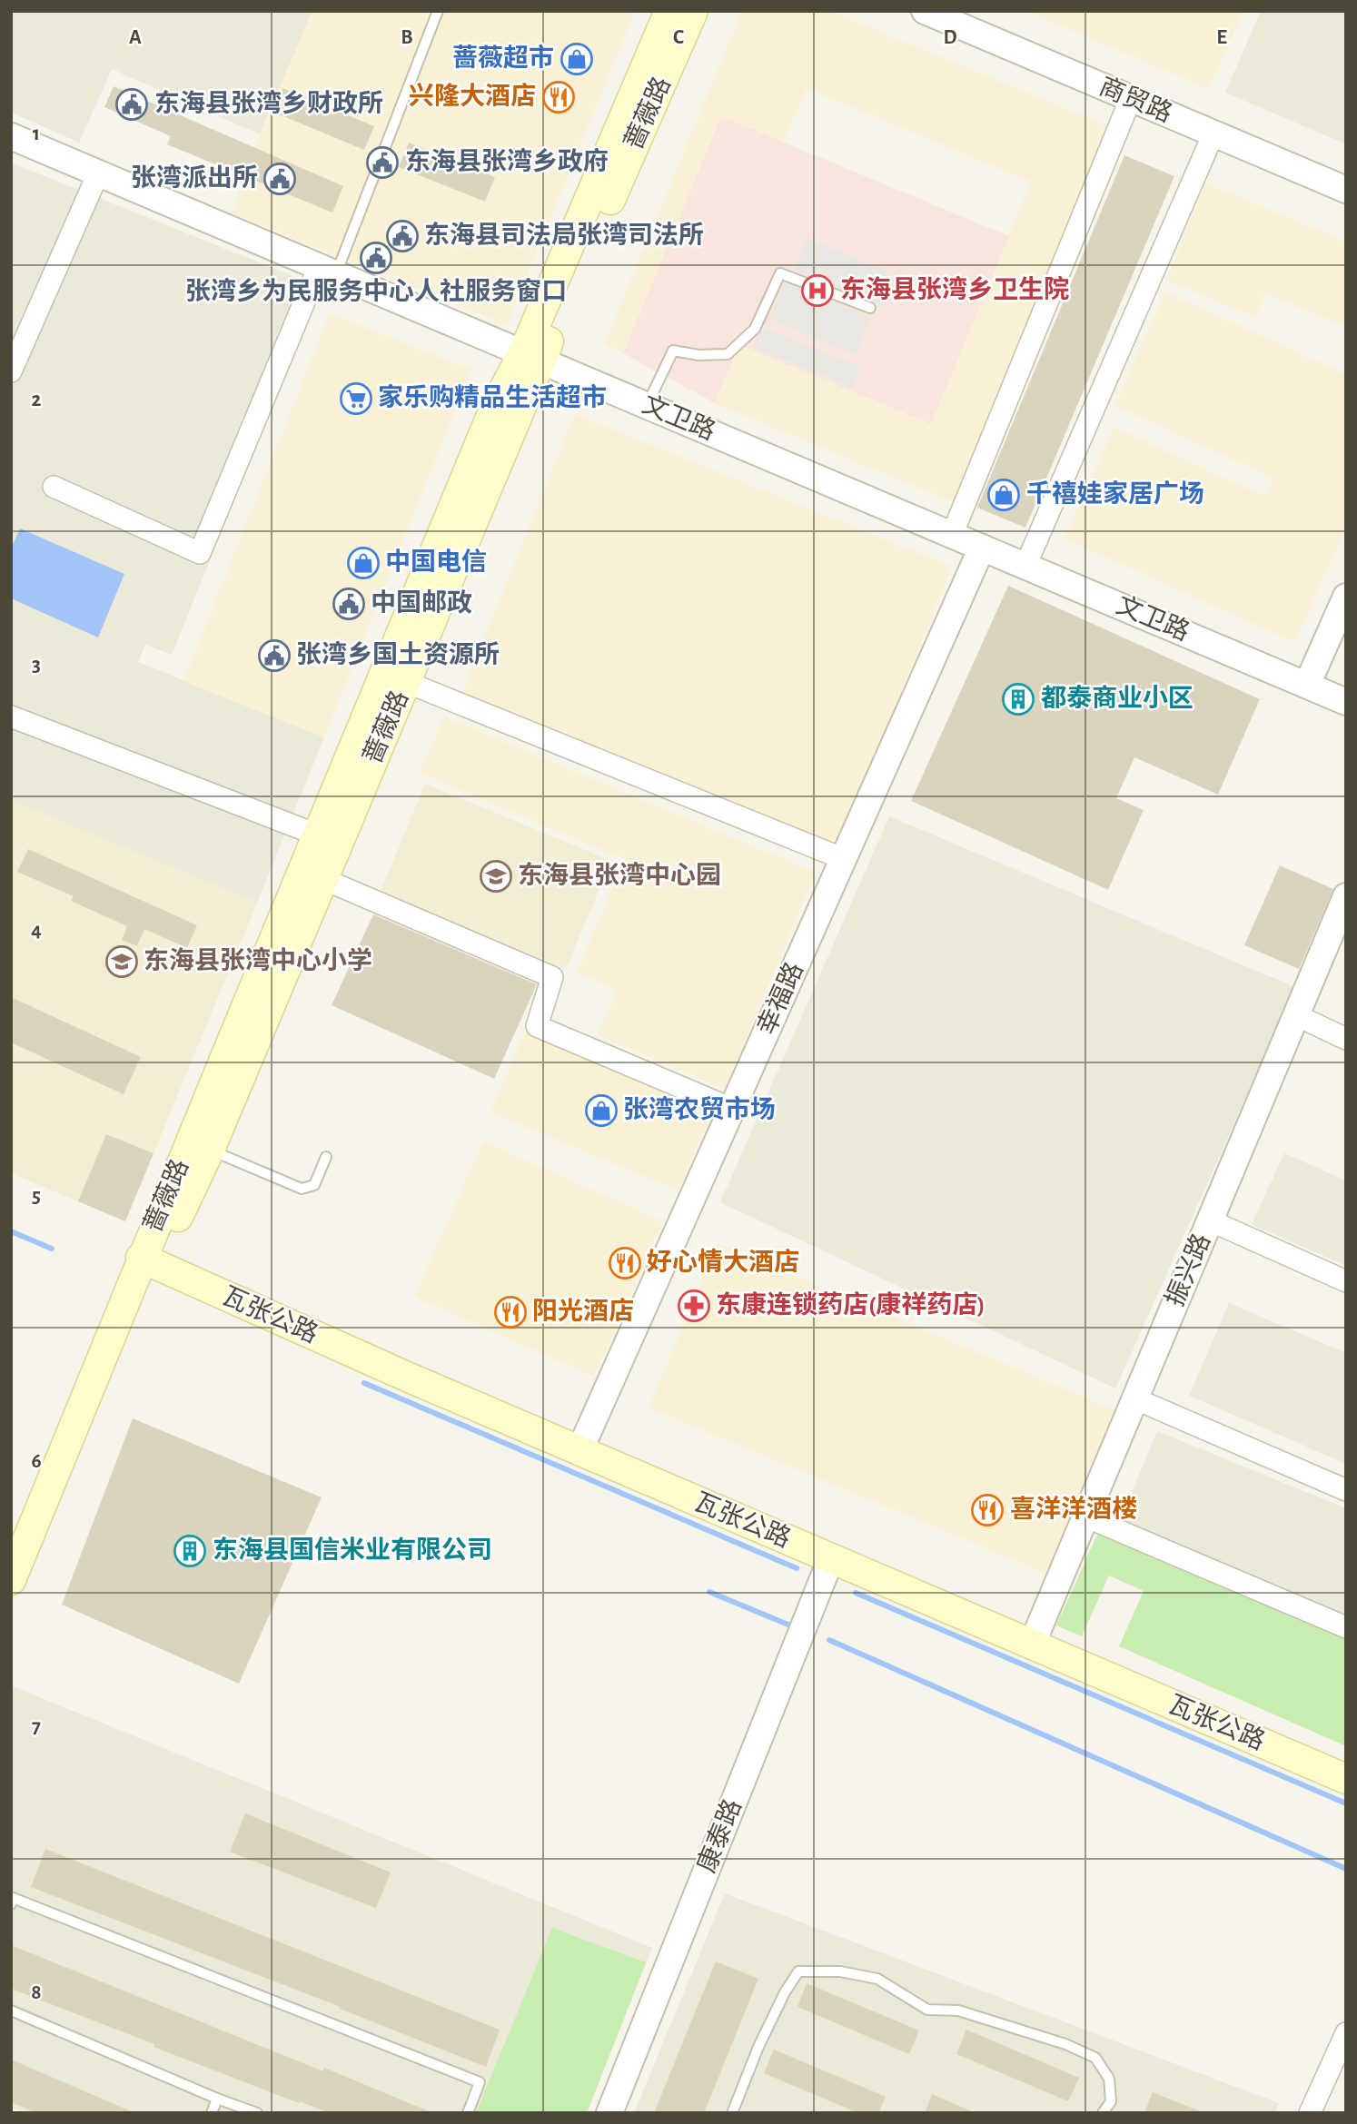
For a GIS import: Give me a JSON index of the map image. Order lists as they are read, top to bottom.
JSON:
{
  "streets": {
    "main road": ["蔷薇路", "瓦张公路"],
    "street": [
      "商贸路",
      "文卫路",
      "幸福路",
      "振兴路",
      "康泰路"
    ]
  },
  "crossings": [
    ["蔷薇路", "文卫路"],
    ["蔷薇路", "瓦张公路"],
    ["文卫路", "幸福路"],
    ["幸福路", "瓦张公路"],
    ["振兴路", "瓦张公路"],
    ["瓦张公路", "康泰路"]
  ],
  "places": {
    "shop": [
      "蔷薇超市",
      "千禧娃家居广场",
      "中国电信",
      "张湾农贸市场"
    ],
    "restaurant": [
      "兴隆大酒店",
      "好心情大酒店",
      "阳光酒店",
      "喜洋洋酒楼"
    ],
    "public building": [
      "东海县张湾乡财政所",
      "东海县张湾乡政府",
      "张湾派出所",
      "东海县司法局张湾司法所",
      "张湾乡为民服务中心人社服务窗口",
      "中国邮政",
      "张湾乡国土资源所"
    ],
    "hospital": ["东海县张湾乡卫生院"],
    "supermarket": ["家乐购精品生活超市"],
    "building": ["都泰商业小区", "东海县国信米业有限公司"],
    "school or university": ["东海县张湾中心园", "东海县张湾中心小学"],
    "pharmacy": ["东康连锁药店(康祥药店)"]
  },
  "grid": {
    "columns": [
      "A",
      "B",
      "C",
      "D",
      "E"
    ],
    "rows": [
      "1",
      "2",
      "3",
      "4",
      "5",
      "6",
      "7",
      "8"
    ]
  }
}
